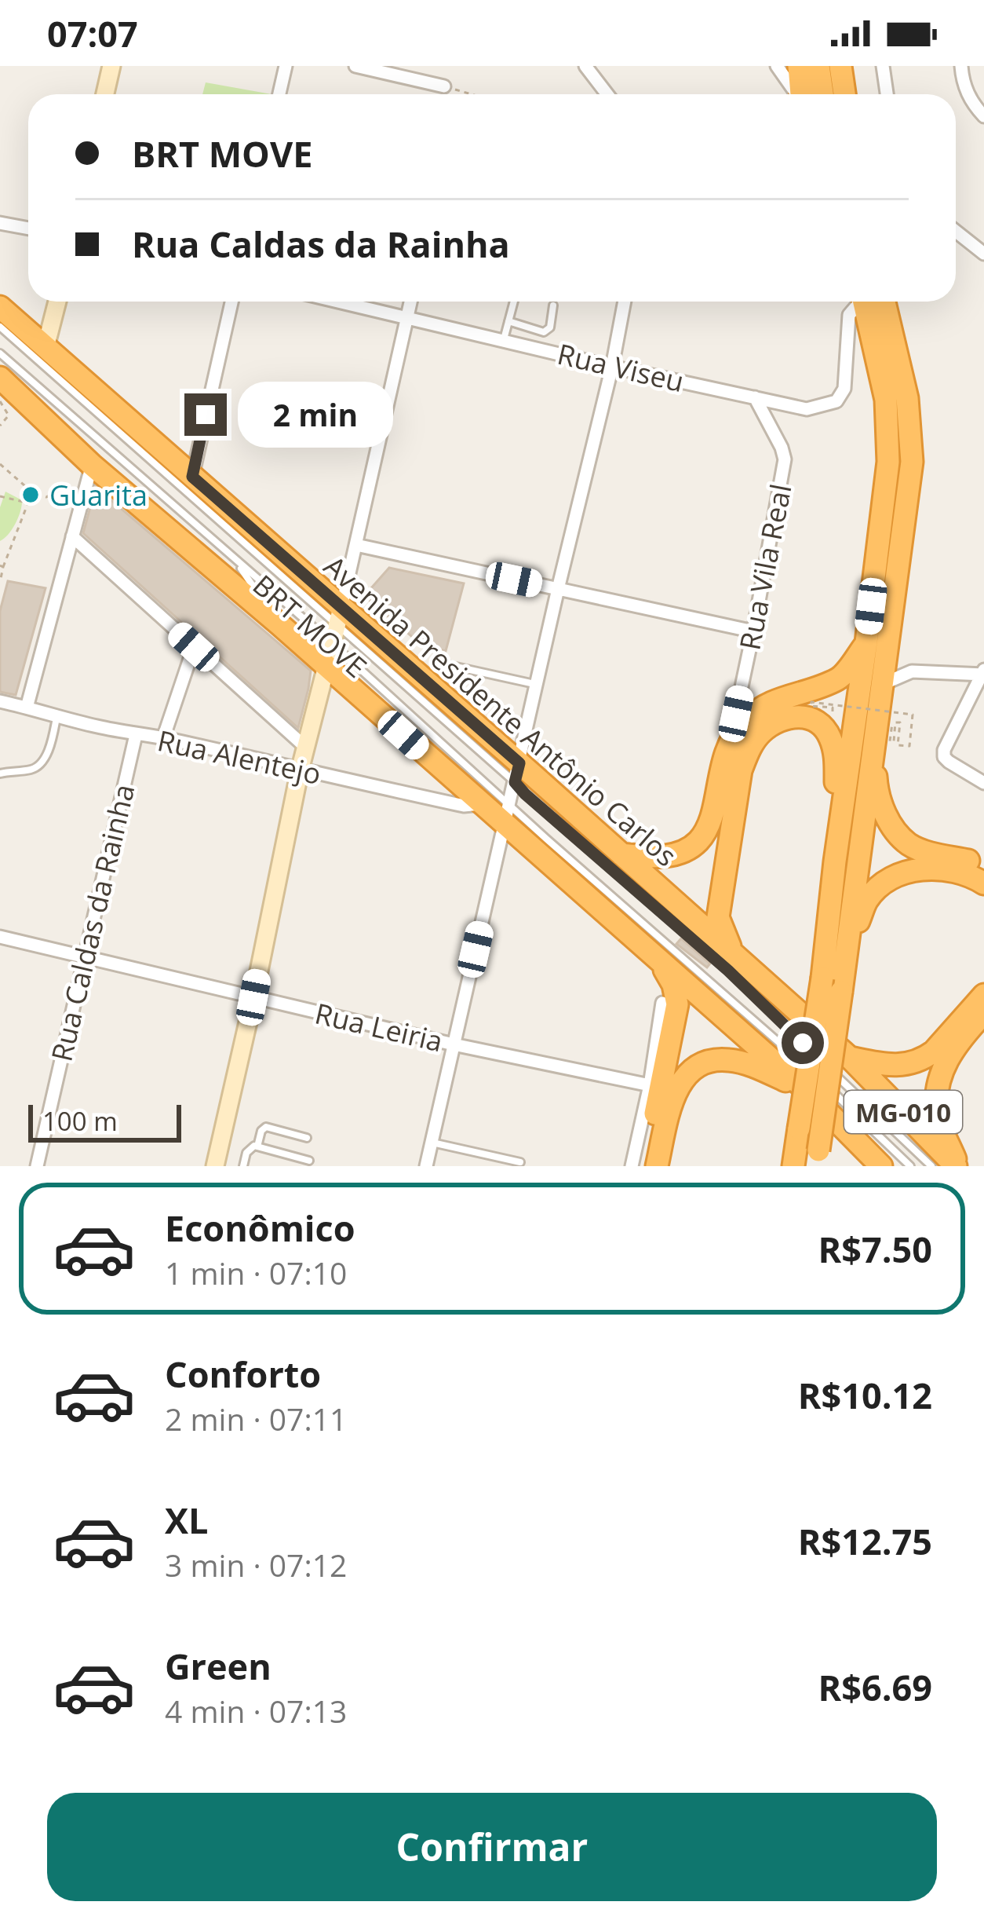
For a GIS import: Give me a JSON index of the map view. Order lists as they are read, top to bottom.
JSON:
{
  "streets": {
    "highway": ["Avenida Presidente Antônio Carlos", "MG-010"],
    "street": [
      "Rua Viseu",
      "Rua Vila Real",
      "Rua Alentejo",
      "Rua Caldas da Rainha",
      "Rua Leiria"
    ],
    "lane": ["BRT MOVE"]
  },
  "crossings": [
    ["Rua Viseu", "Rua Vila Real"],
    ["BRT MOVE", "Avenida Presidente Antônio Carlos"],
    ["BRT MOVE", "MG-010"],
    ["Rua Alentejo", "Rua Caldas da Rainha"],
    ["Rua Alentejo", "MG-010"],
    ["Rua Caldas da Rainha", "Rua Leiria"]
  ],
  "places": ["Guarita"],
  "scale_bar": "100 m",
  "page": {
    "status": "07:07",
    "banner": ["BRT MOVE", "Rua Caldas da Rainha"],
    "bubble": "2 min",
    "scale": "100 m",
    "list": [
      {
        "name": "Econômico",
        "note": "1 min · 07:10",
        "value": "R$7.50"
      },
      {
        "name": "Conforto",
        "note": "2 min · 07:11",
        "value": "R$10.12"
      },
      {
        "name": "XL",
        "note": "3 min · 07:12",
        "value": "R$12.75"
      },
      {
        "name": "Green",
        "note": "4 min · 07:13",
        "value": "R$6.69"
      }
    ],
    "buttons": "Confirmar"
  }
}
